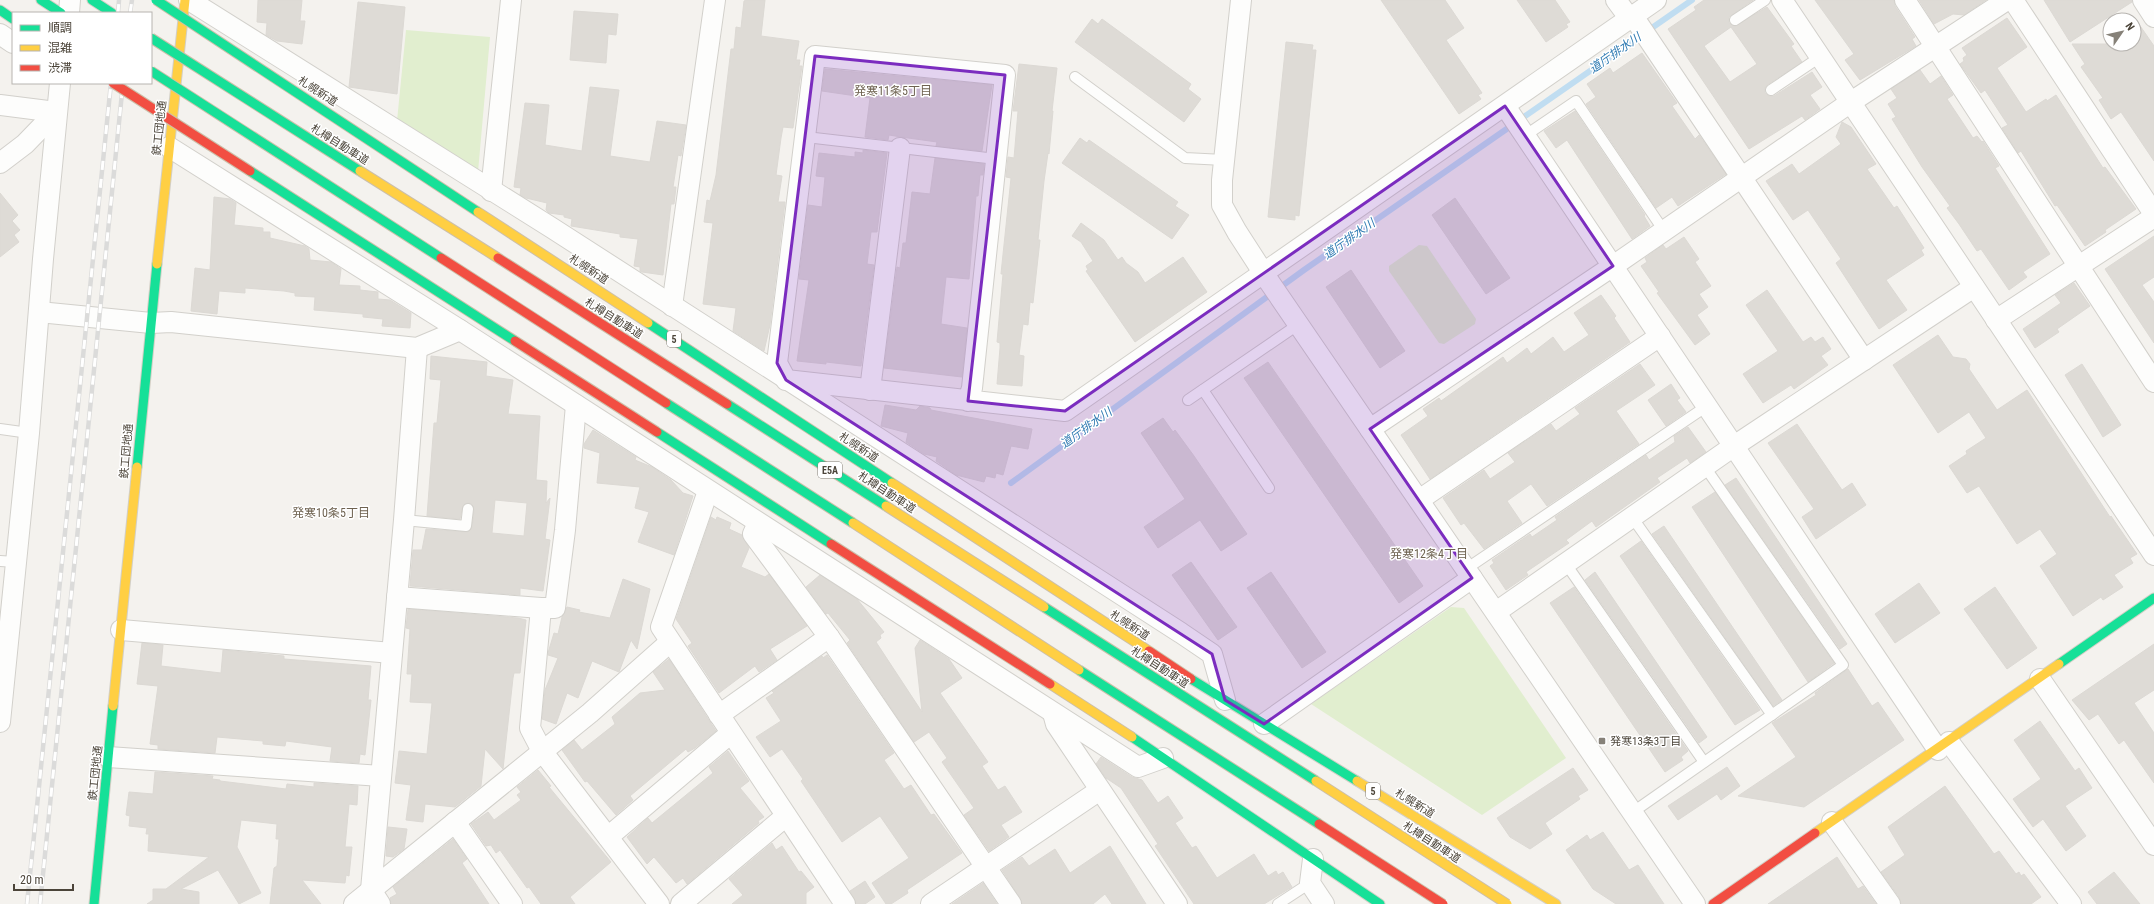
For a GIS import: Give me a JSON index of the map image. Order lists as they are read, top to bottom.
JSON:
{
  "streets": {
    "main road": [
      "札幌新道",
      "鉄工団地通",
      "札樽自動車道",
      "5",
      "E5A"
    ]
  },
  "districts": ["発寒11条5丁目", "発寒10条5丁目", "発寒12条4丁目"],
  "water": ["道庁排水川"],
  "places": {
    "transit": ["発寒13条3丁目"]
  },
  "legend": ["順調", "混雑", "渋滞"],
  "scale_bar": "20 m",
  "north": "top right"
}
